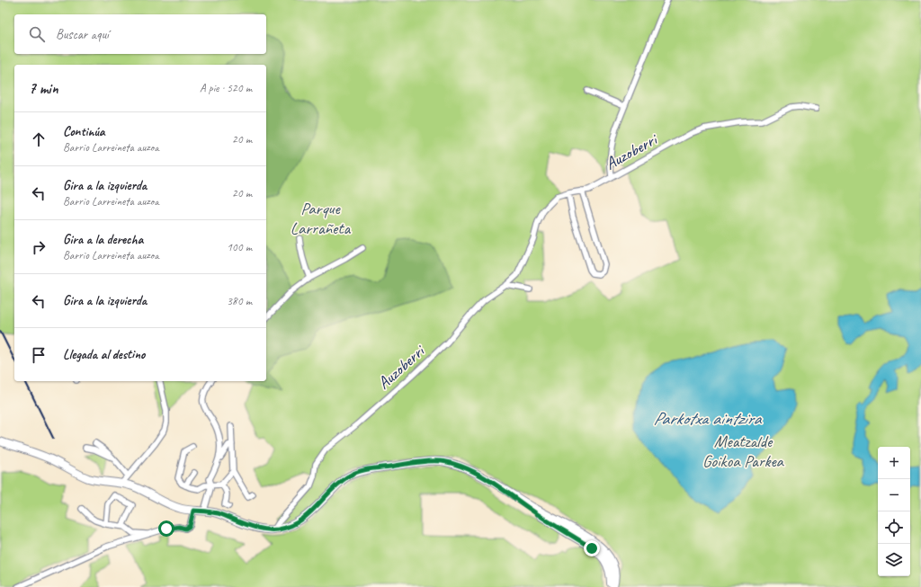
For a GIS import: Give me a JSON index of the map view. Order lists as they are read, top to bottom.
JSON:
{
  "streets": {
    "street": ["Auzoberri"]
  },
  "water": ["Parkotxa aintzira"],
  "parks": ["Parque Larrañeta", "Meatzalde Goikoa Parkea"],
  "page": {
    "search": "Buscar aquí",
    "heading": ["7 min", "A pie · 520 m"],
    "list": [
      ["Continúa", "Barrio Larreineta auzoa", "20 m"],
      ["Gira a la izquierda", "Barrio Larreineta auzoa", "20 m"],
      ["Gira a la derecha", "Barrio Larreineta auzoa", "100 m"],
      ["Gira a la izquierda", "380 m"],
      "Llegada al destino"
    ],
    "map_buttons": ["+", "−"]
  }
}
